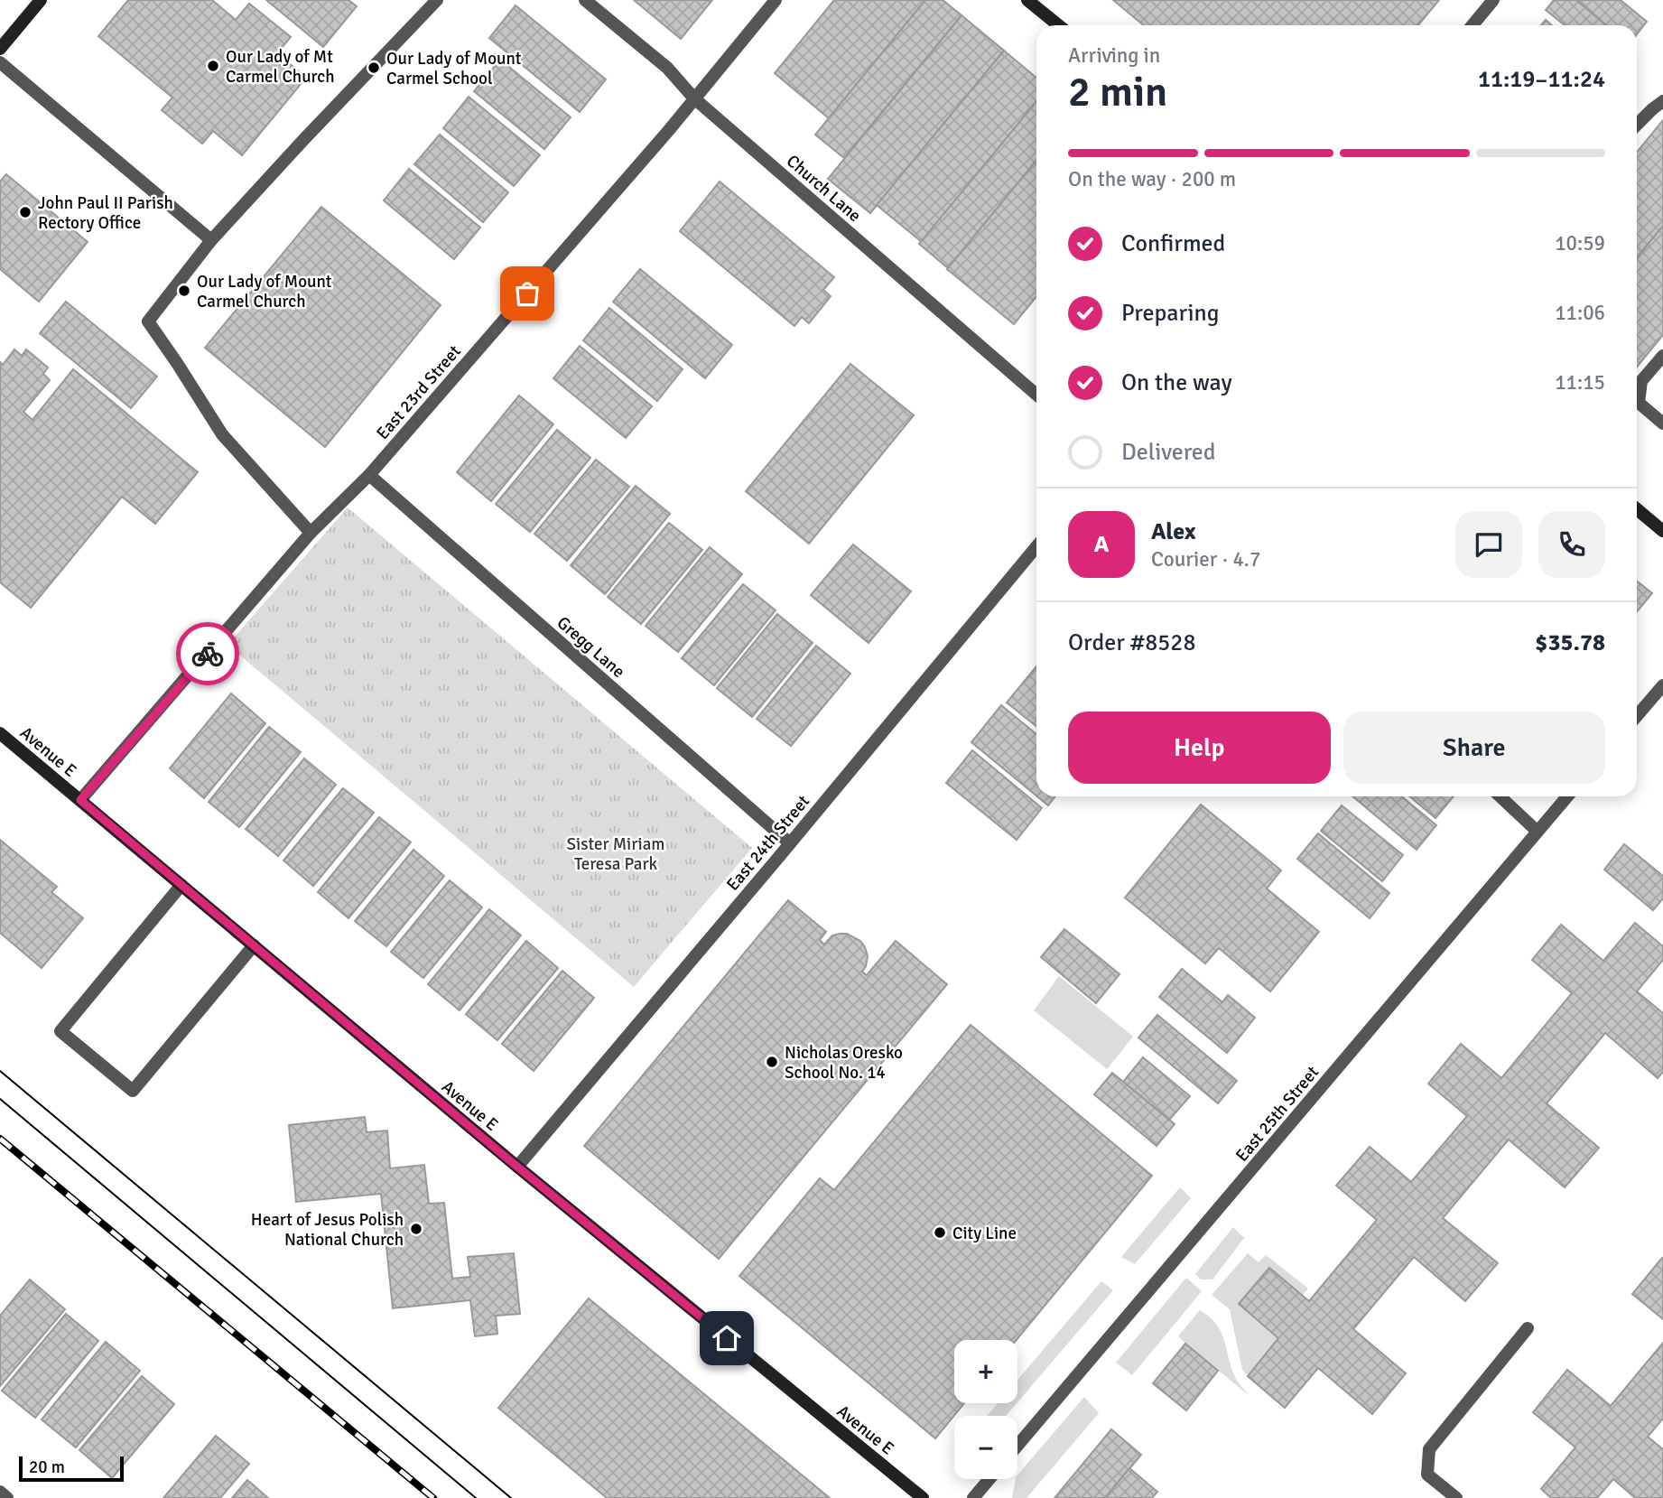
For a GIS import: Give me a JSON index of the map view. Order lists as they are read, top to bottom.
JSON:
{
  "streets": {
    "main road": ["Avenue E"],
    "street": [
      "Church Lane",
      "East 23rd Street",
      "Gregg Lane",
      "East 24th Street",
      "East 25th Street"
    ]
  },
  "crossings": [
    ["Church Lane", "East 23rd Street"],
    ["East 23rd Street", "Gregg Lane"],
    ["East 23rd Street", "Avenue E"],
    ["Gregg Lane", "East 24th Street"],
    ["Avenue E", "East 24th Street"]
  ],
  "parks": ["Sister Miriam Teresa Park"],
  "places": [
    "Our Lady of Mt Carmel Church",
    "Our Lady of Mount Carmel School",
    "John Paul II Parish Rectory Office",
    "Our Lady of Mount Carmel Church",
    "Nicholas Oresko School No. 14",
    "Heart of Jesus Polish National Church",
    "City Line"
  ],
  "scale_bar": "20 m",
  "page": {
    "heading": ["2 min", "Arriving in", "11:19–11:24"],
    "panel": [
      "Alex",
      "Courier · 4.7",
      "Order #8528",
      "$35.78"
    ],
    "bar": "On the way · 200 m",
    "list": [
      ["Confirmed", "10:59"],
      ["Preparing", "11:06"],
      ["On the way", "11:15"],
      "Delivered"
    ],
    "round": "A",
    "buttons": ["Help", "Share"],
    "map_buttons": ["+", "−"],
    "scale": "20 m"
  }
}
